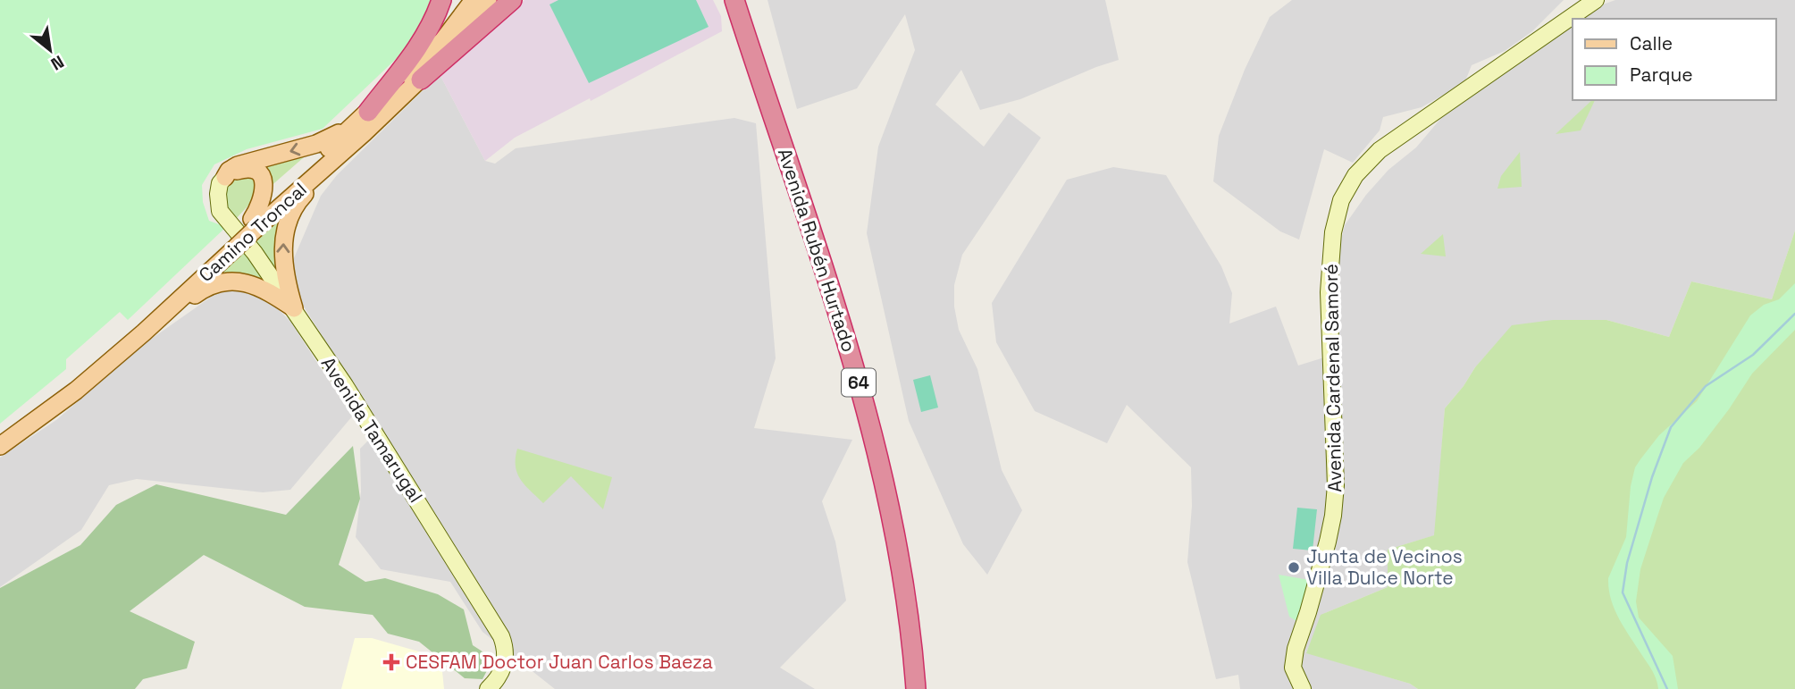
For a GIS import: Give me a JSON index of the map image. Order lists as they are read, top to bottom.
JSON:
{
  "streets": {
    "highway": ["Avenida Rubén Hurtado", "64"],
    "main road": ["Camino Troncal"],
    "street": ["Avenida Cardenal Samoré", "Avenida Tamarugal"]
  },
  "places": {
    "other": ["Junta de Vecinos Villa Dulce Norte"],
    "health": ["CESFAM Doctor Juan Carlos Baeza"]
  },
  "legend": ["Calle", "Parque"],
  "north": "bottom right"
}
